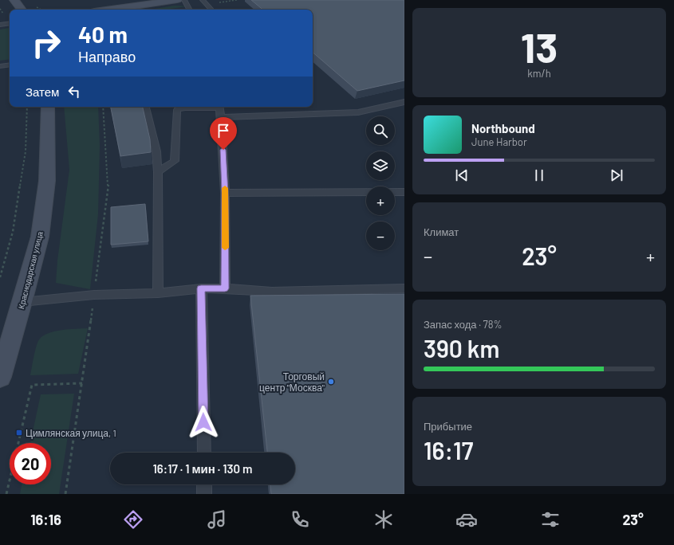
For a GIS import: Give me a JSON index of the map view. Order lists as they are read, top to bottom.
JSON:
{
  "streets": {
    "street": ["Краснодарская улица"]
  },
  "places": {
    "other": ["Торговый центр \"Москва\""],
    "transit": ["Цимлянская улица, 1"]
  },
  "page": {
    "tile": [
      ["13", "km/h"],
      "Климат",
      ["Запас хода · 78%", "390 km"],
      ["Прибытие", "16:17"]
    ],
    "turn": ["40 m", "Направо"],
    "then": "Затем",
    "song": ["Northbound", "June Harbor"],
    "map_buttons": ["+", "−"],
    "heat": ["−", "23°", "+"],
    "limit": "20",
    "trip": "16:17 · 1 мин · 130 m",
    "tabs": ["16:16", "23°"]
  }
}
